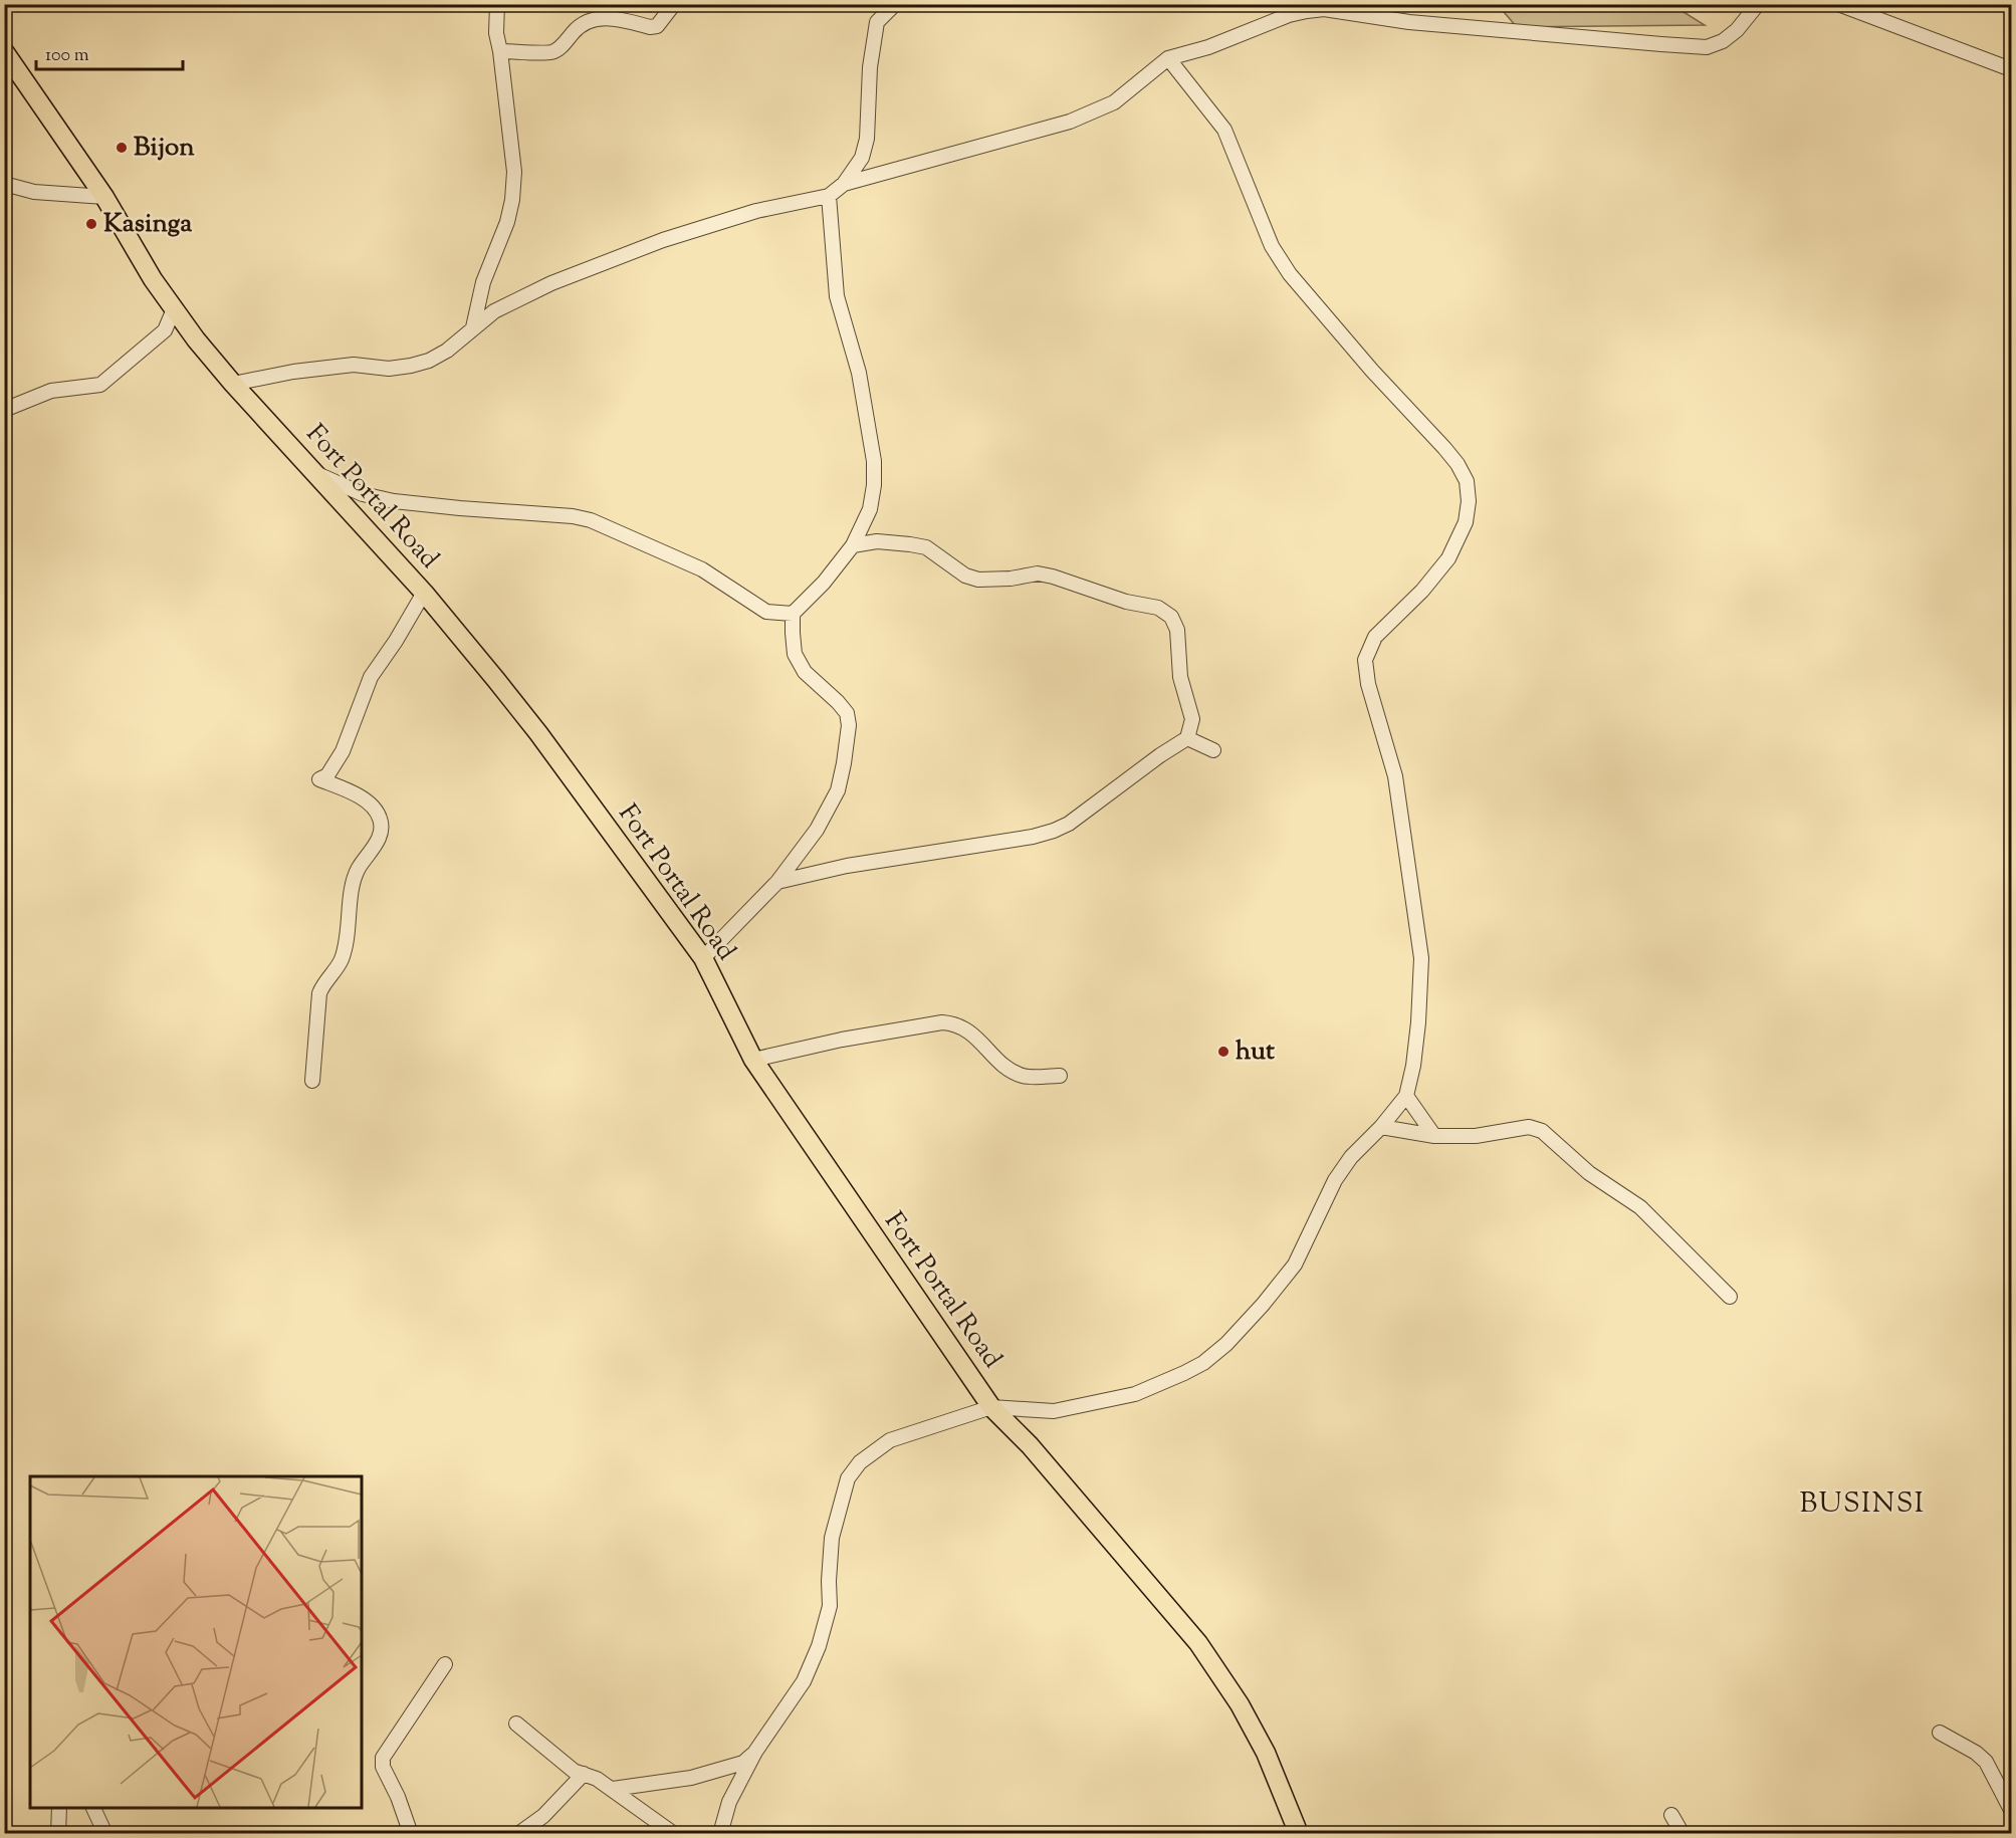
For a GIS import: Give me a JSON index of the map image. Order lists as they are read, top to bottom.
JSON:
{
  "streets": {
    "main road": ["Fort Portal Road"]
  },
  "districts": ["BUSINSI"],
  "places": ["Bijon", "Kasinga", "hut"],
  "scale_bar": "100 m"
}
